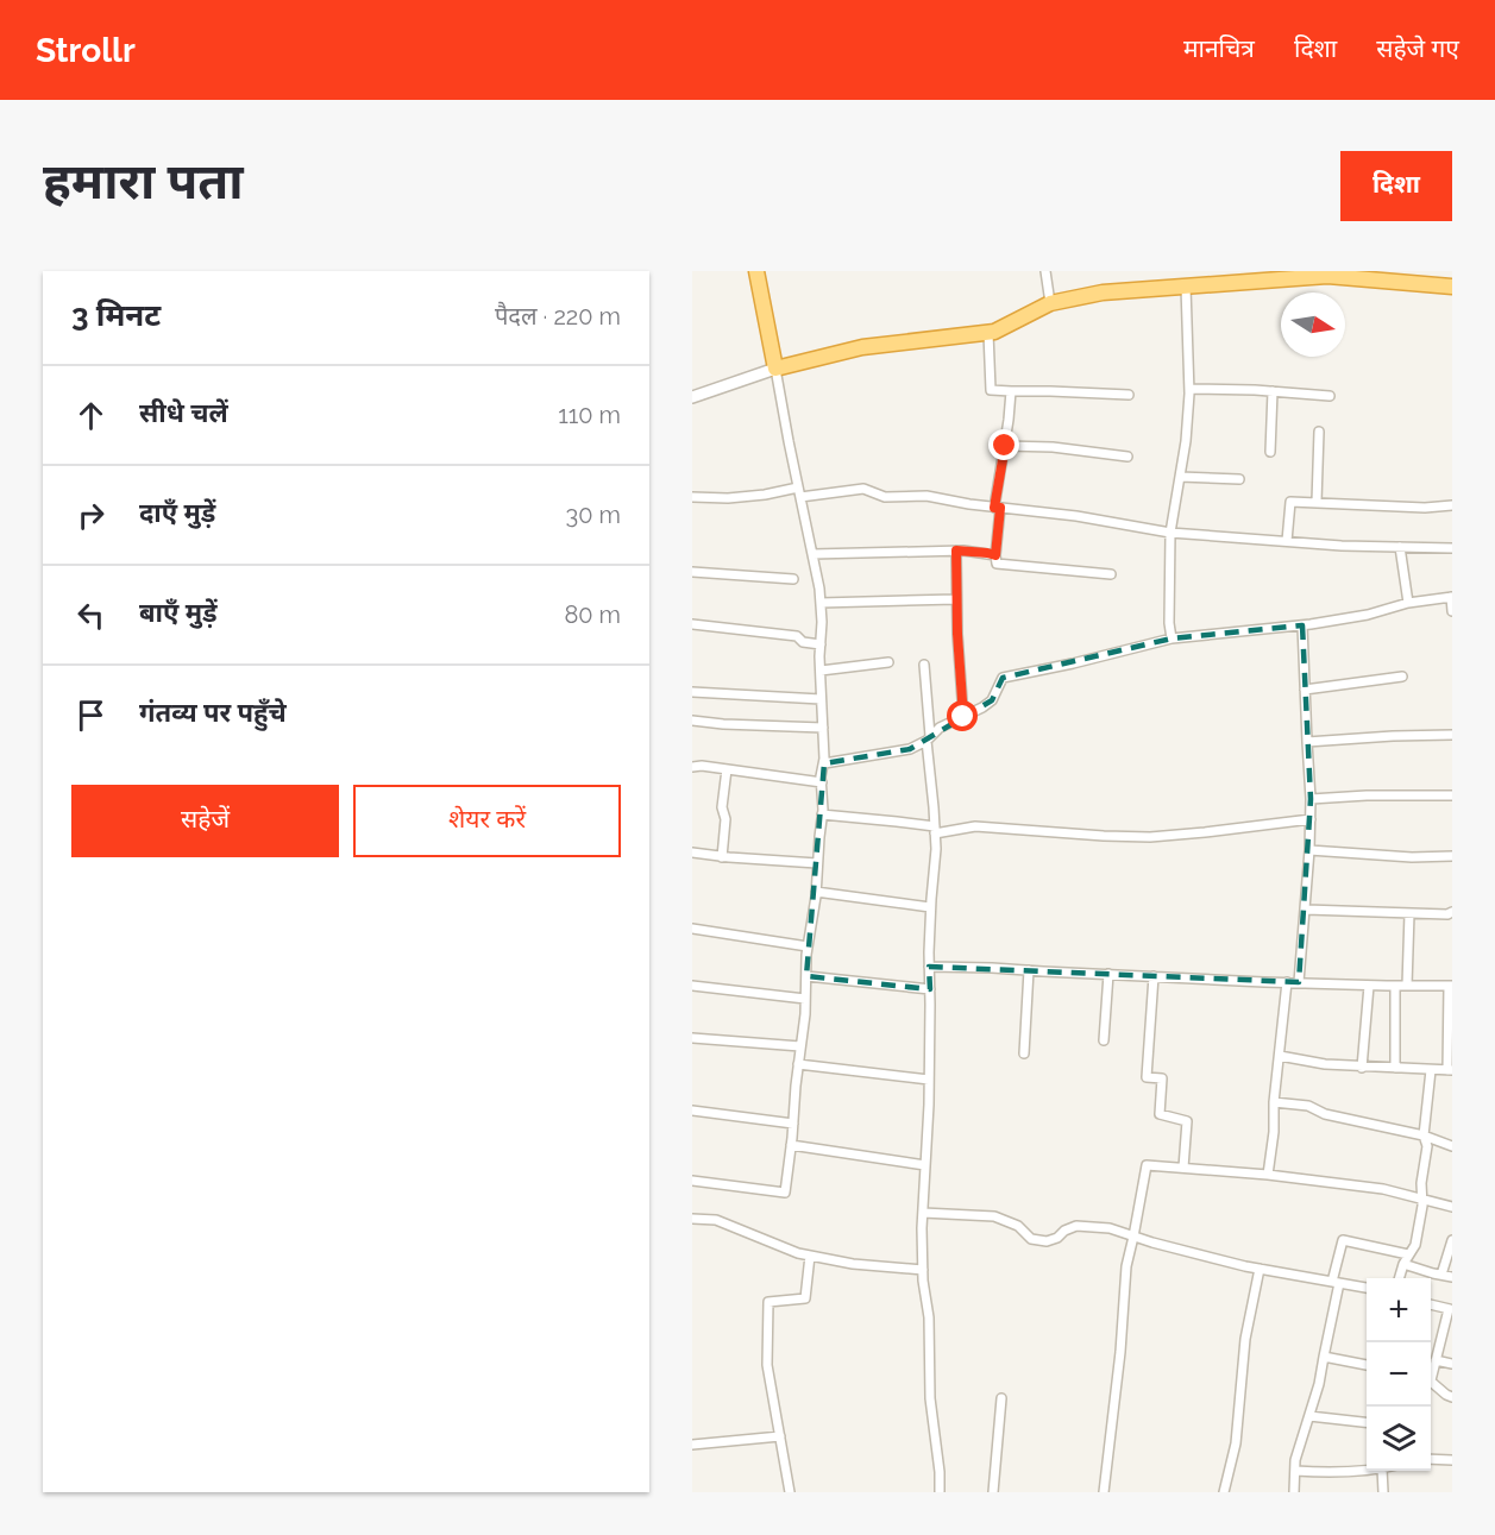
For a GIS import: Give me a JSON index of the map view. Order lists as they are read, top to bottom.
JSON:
{
  "north": "right",
  "page": {
    "header": "Strollr",
    "nav": ["मानचित्र", "दिशा", "सहेजे गए"],
    "buttons": [
      "दिशा",
      ["सहेजें", "शेयर करें"]
    ],
    "title": "हमारा पता",
    "heading": ["3 मिनट", "पैदल · 220 m"],
    "list": [
      ["सीधे चलें", "110 m"],
      ["दाएँ मुड़ें", "30 m"],
      ["बाएँ मुड़ें", "80 m"],
      "गंतव्य पर पहुँचे"
    ],
    "map_buttons": ["+", "−"]
  }
}
